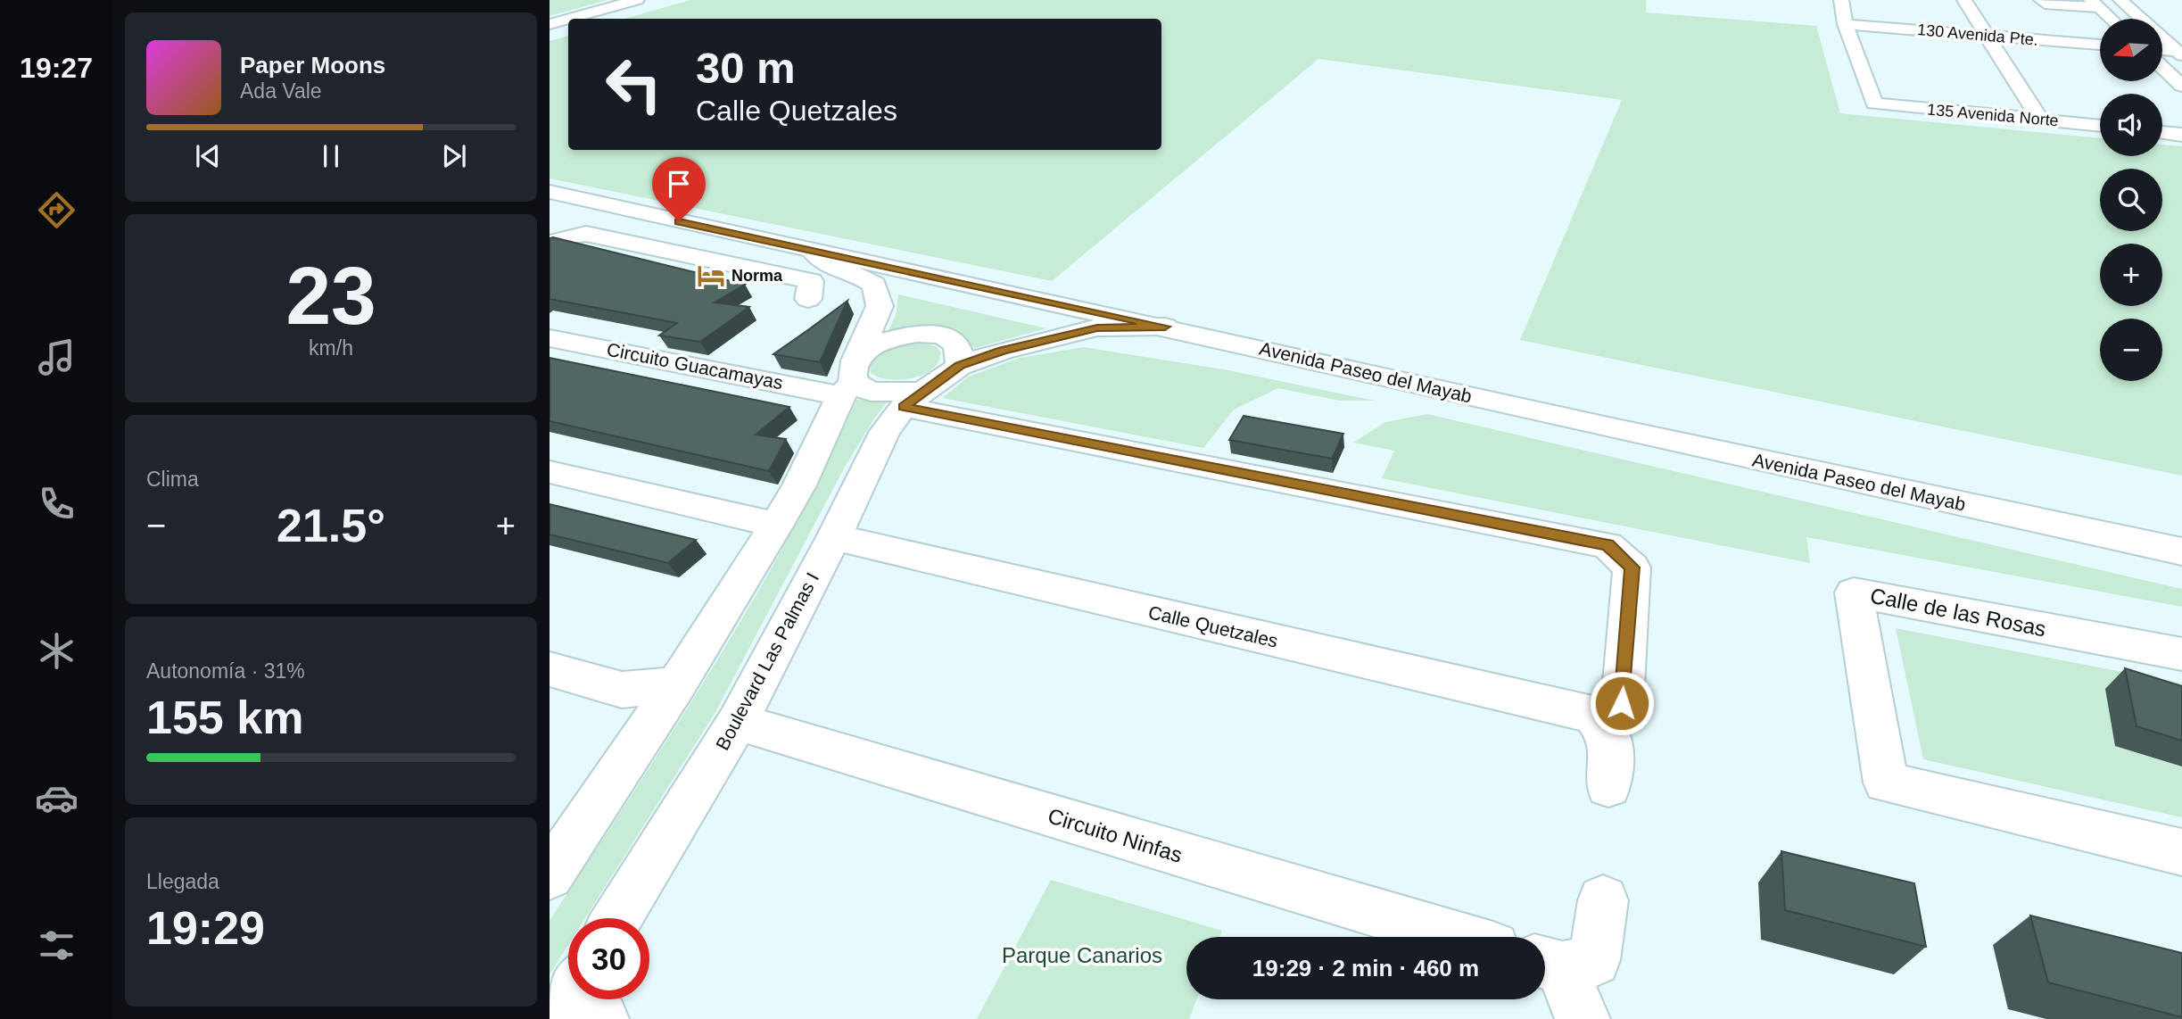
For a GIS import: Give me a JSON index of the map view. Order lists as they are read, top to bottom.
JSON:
{
  "streets": {
    "street": [
      "130 Avenida Pte.",
      "135 Avenida Norte",
      "Circuito Guacamayas",
      "Avenida Paseo del Mayab",
      "Calle de las Rosas",
      "Calle Quetzales",
      "Boulevard Las Palmas I",
      "Circuito Ninfas"
    ]
  },
  "crossings": [
    ["130 Avenida Pte.", "135 Avenida Norte"],
    ["Circuito Guacamayas", "Boulevard Las Palmas I"],
    ["Avenida Paseo del Mayab", "Boulevard Las Palmas I"],
    ["Calle Quetzales", "Boulevard Las Palmas I"],
    ["Boulevard Las Palmas I", "Circuito Ninfas"]
  ],
  "parks": ["Parque Canarios"],
  "places": {
    "hotel": ["Norma"]
  },
  "north": "left",
  "page": {
    "tabs": "19:27",
    "map_buttons": ["+", "−"],
    "turn": ["30 m", "Calle Quetzales"],
    "song": ["Paper Moons", "Ada Vale"],
    "tile": [
      ["23", "km/h"],
      "Clima",
      ["Autonomía · 31%", "155 km"],
      ["Llegada", "19:29"]
    ],
    "heat": ["−", "21.5°", "+"],
    "limit": "30",
    "trip": "19:29 · 2 min · 460 m"
  }
}
